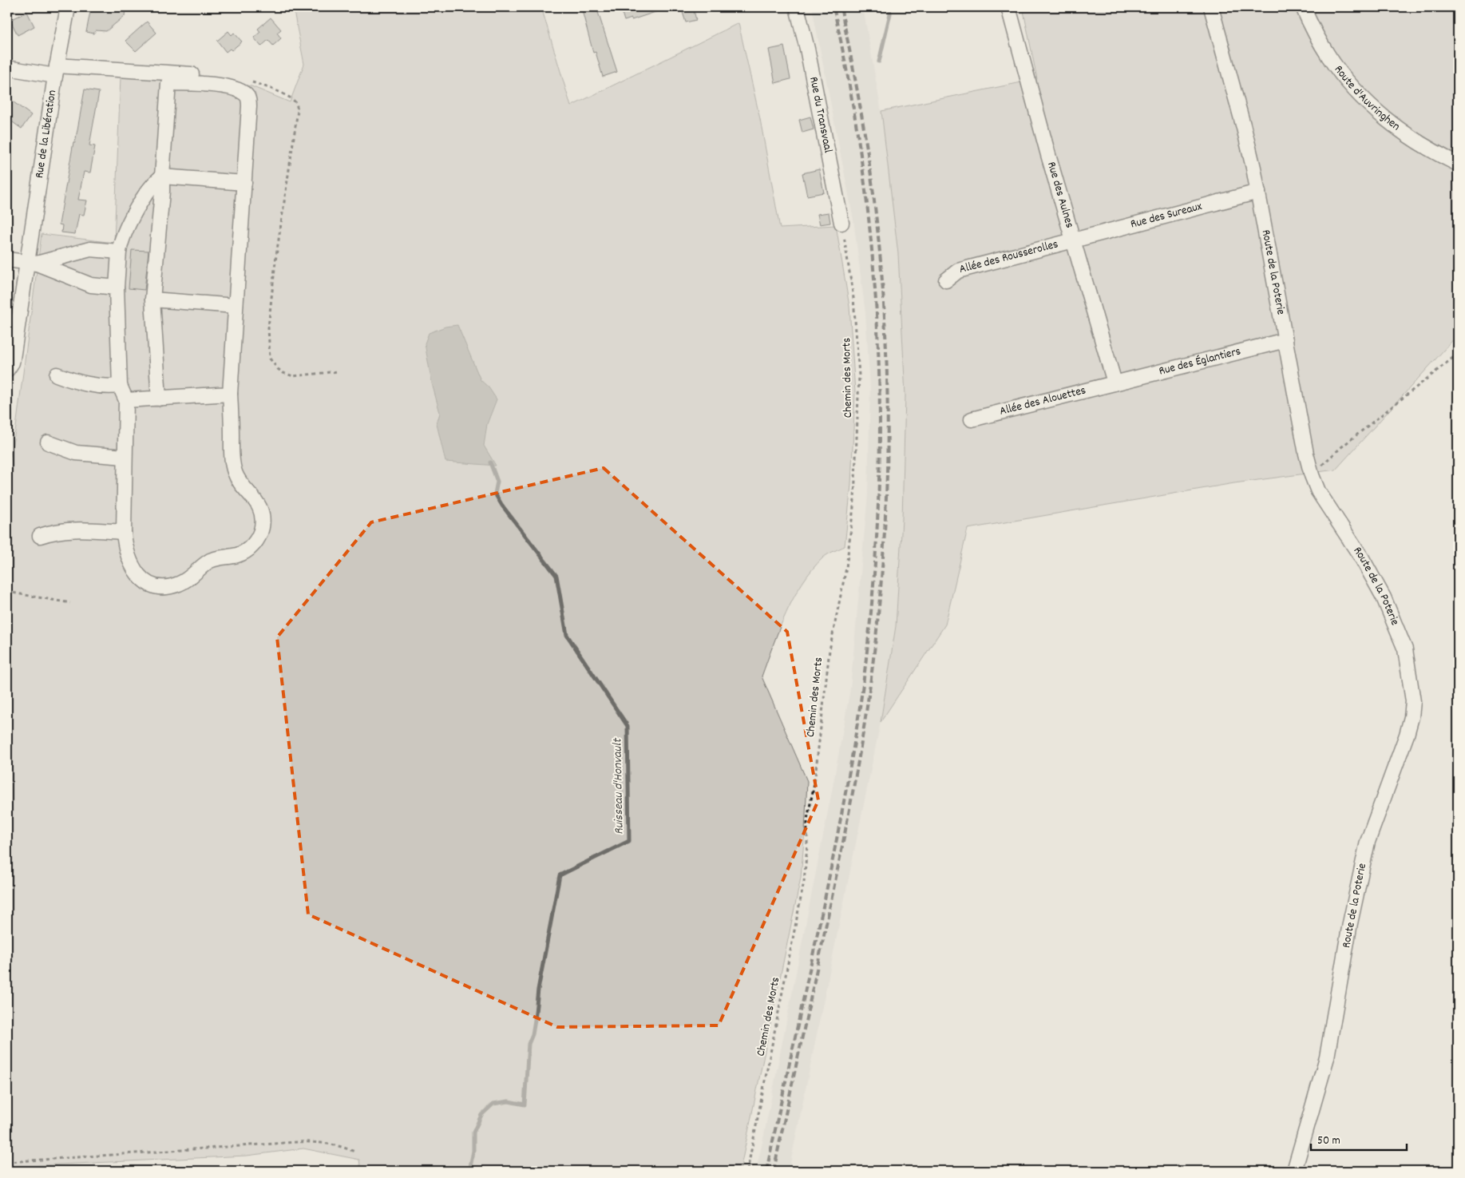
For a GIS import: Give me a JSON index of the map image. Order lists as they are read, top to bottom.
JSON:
{
  "streets": {
    "street": [
      "Route d'Auvringhen",
      "Rue du Transvaal",
      "Rue de la Libération",
      "Rue des Aulnes",
      "Rue des Sureaux",
      "Allée des Rousserolles",
      "Route de la Poterie",
      "Rue des Églantiers",
      "Allée des Alouettes"
    ],
    "path": ["Chemin des Morts"]
  },
  "crossings": [
    ["Rue du Transvaal", "Chemin des Morts"],
    ["Rue des Aulnes", "Rue des Sureaux"],
    ["Rue des Aulnes", "Allée des Rousserolles"],
    ["Rue des Aulnes", "Rue des Églantiers"],
    ["Rue des Aulnes", "Allée des Alouettes"],
    ["Rue des Sureaux", "Allée des Rousserolles"],
    ["Rue des Sureaux", "Route de la Poterie"],
    ["Route de la Poterie", "Rue des Églantiers"],
    ["Rue des Églantiers", "Allée des Alouettes"]
  ],
  "water": ["Ruisseau d'Honvault"],
  "scale_bar": "50 m"
}
